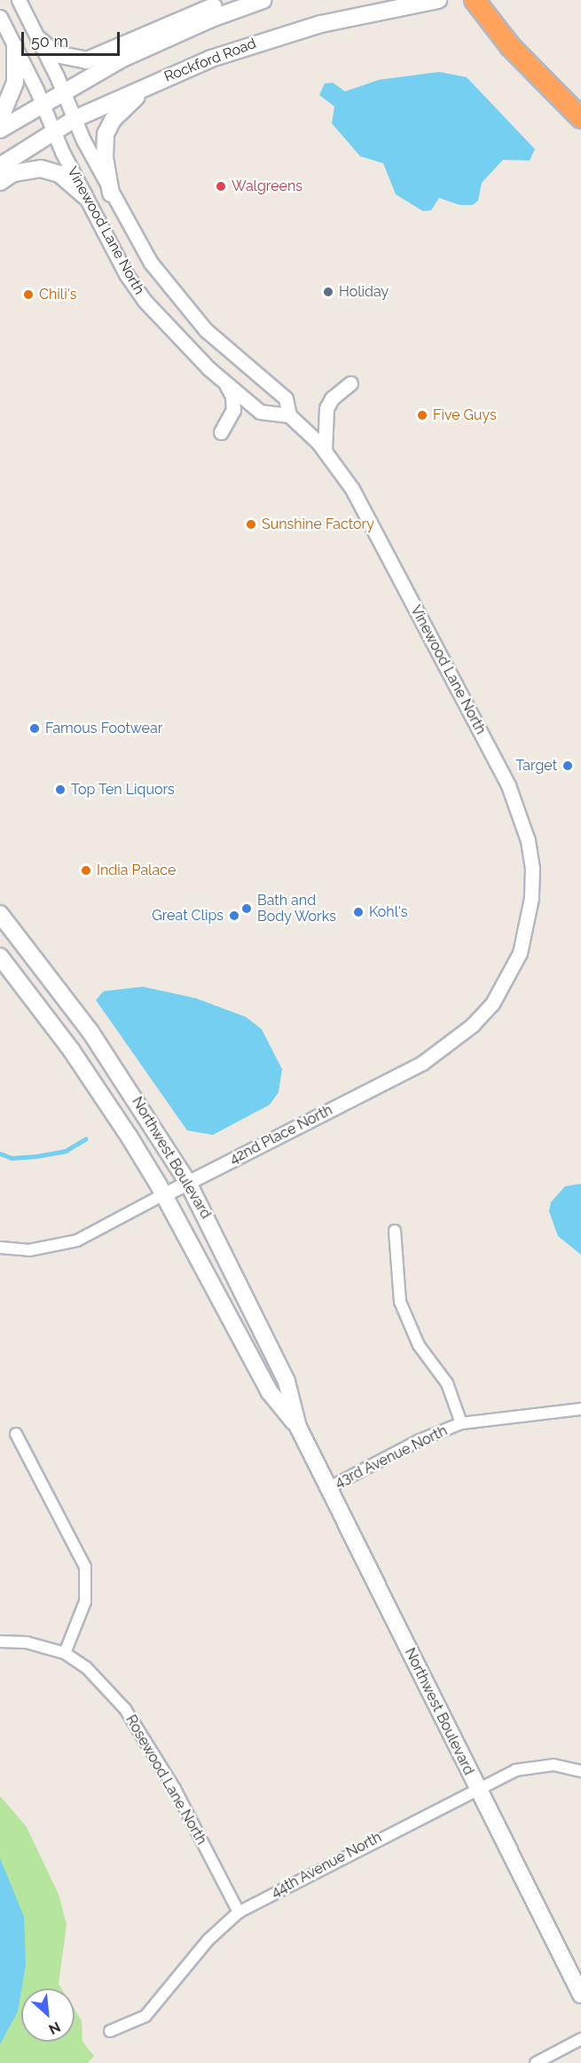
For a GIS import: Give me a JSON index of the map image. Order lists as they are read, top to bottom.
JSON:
{
  "streets": {
    "main road": ["Rockford Road", "Northwest Boulevard"],
    "street": [
      "Vinewood Lane North",
      "42nd Place North",
      "43rd Avenue North",
      "Rosewood Lane North",
      "44th Avenue North"
    ]
  },
  "crossings": [
    ["Rockford Road", "Vinewood Lane North"],
    ["Vinewood Lane North", "42nd Place North"],
    ["42nd Place North", "Northwest Boulevard"],
    ["Northwest Boulevard", "43rd Avenue North"],
    ["Northwest Boulevard", "44th Avenue North"],
    ["Rosewood Lane North", "44th Avenue North"]
  ],
  "places": [
    "Walgreens",
    "Holiday",
    "Chili's",
    "Five Guys",
    "Sunshine Factory",
    "Famous Footwear",
    "Target",
    "Top Ten Liquors",
    "India Palace",
    "Bath and Body Works",
    "Kohl's",
    "Great Clips"
  ],
  "scale_bar": "50 m",
  "north": "bottom right"
}
